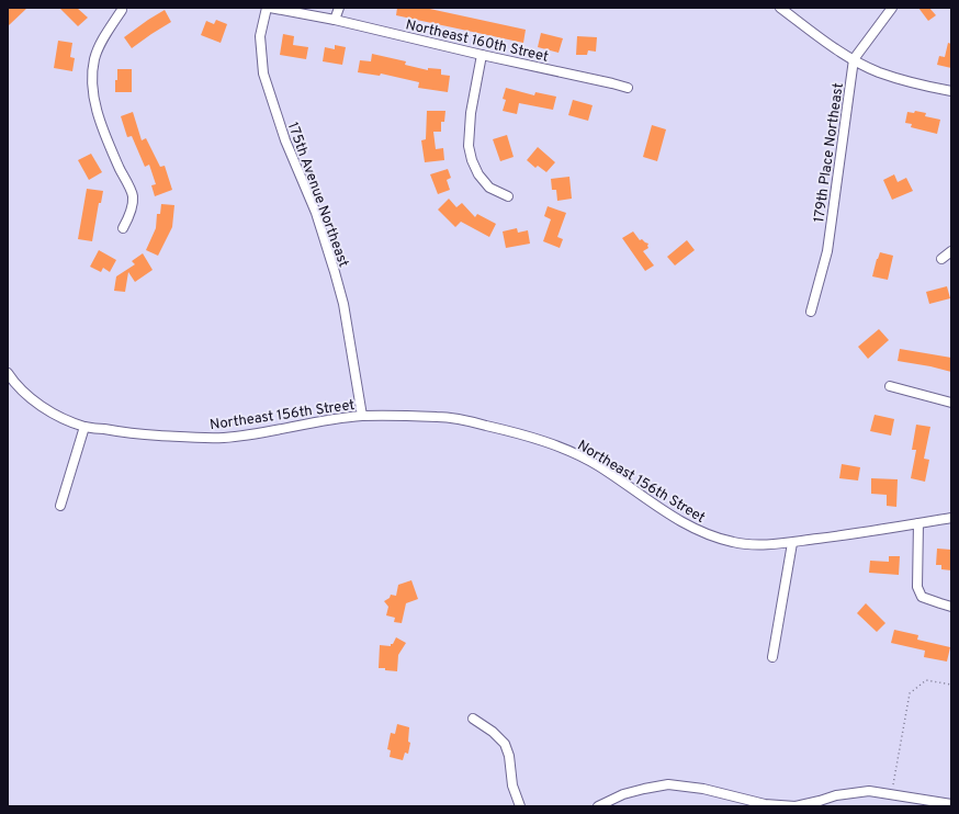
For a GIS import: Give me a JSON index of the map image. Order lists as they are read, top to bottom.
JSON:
{
  "streets": {
    "street": [
      "Northeast 160th Street",
      "179th Place Northeast",
      "175th Avenue Northeast",
      "Northeast 156th Street"
    ]
  },
  "crossings": [
    ["Northeast 160th Street", "175th Avenue Northeast"],
    ["175th Avenue Northeast", "Northeast 156th Street"]
  ]
}
